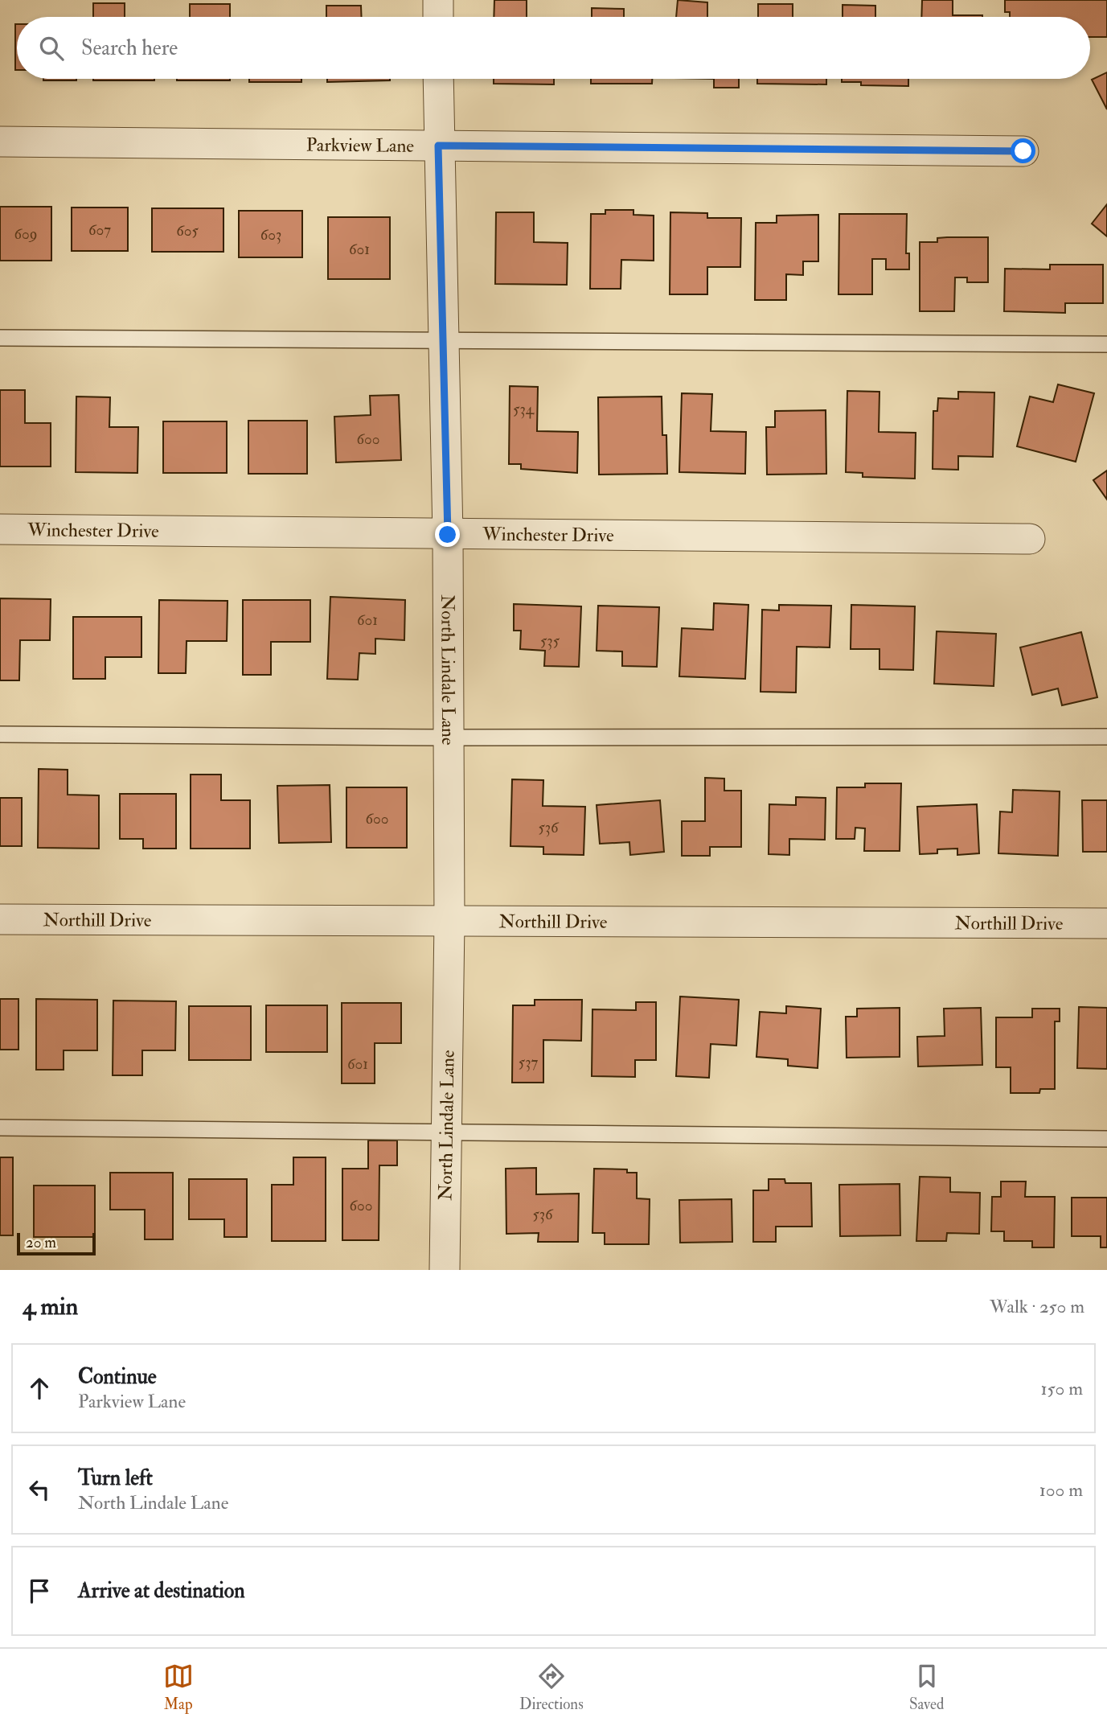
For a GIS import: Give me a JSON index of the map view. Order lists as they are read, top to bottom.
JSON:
{
  "streets": {
    "street": [
      "Parkview Lane",
      "Winchester Drive",
      "North Lindale Lane",
      "Northill Drive"
    ]
  },
  "crossings": [
    ["Parkview Lane", "North Lindale Lane"],
    ["Winchester Drive", "North Lindale Lane"],
    ["North Lindale Lane", "Northill Drive"]
  ],
  "house_numbers": [
    "607",
    "605",
    "609",
    "603",
    "601",
    "534",
    "600",
    "601",
    "535",
    "600",
    "536",
    "537",
    "601",
    "600",
    "536"
  ],
  "scale_bar": "20 m",
  "page": {
    "search": "Search here",
    "scale": "20 m",
    "heading": ["4 min", "Walk · 250 m"],
    "list": [
      ["Continue", "Parkview Lane", "150 m"],
      ["Turn left", "North Lindale Lane", "100 m"],
      "Arrive at destination"
    ],
    "nav": ["Map", "Directions", "Saved"]
  }
}
